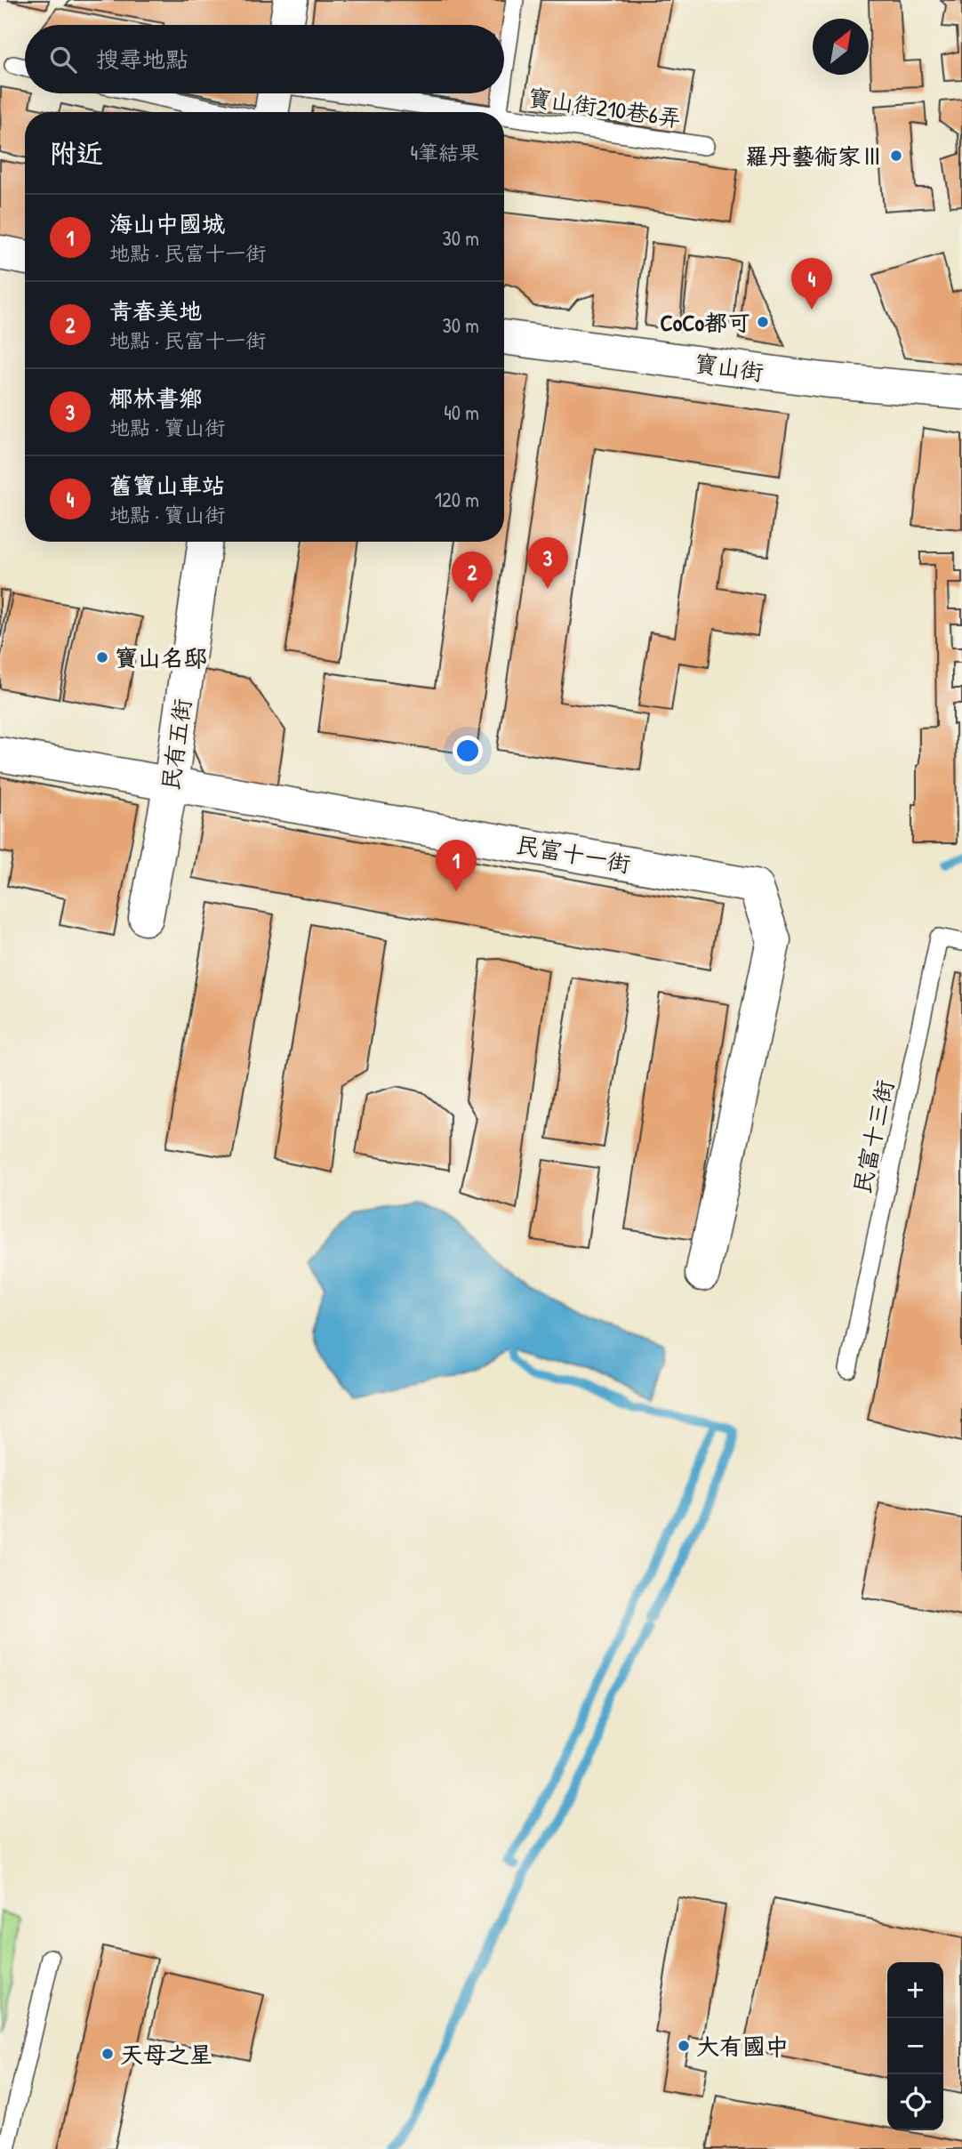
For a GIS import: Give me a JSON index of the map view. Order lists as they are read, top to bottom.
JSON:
{
  "streets": {
    "street": ["寶山街", "民有五街", "民富十一街"],
    "lane": ["寶山街210巷6弄", "民富十三街"]
  },
  "crossings": [
    ["民有五街", "民富十一街"]
  ],
  "places": [
    "羅丹藝術家Ⅲ",
    "CoCo都可",
    "寶山名邸",
    "大有國中",
    "天母之星"
  ],
  "north": "top right",
  "page": {
    "search": "搜尋地點",
    "heading": ["附近", "4筆結果"],
    "list": [
      {
        "mark": "1",
        "name": "海山中國城",
        "note": "地點 · 民富十一街",
        "value": "30 m"
      },
      {
        "mark": "2",
        "name": "青春美地",
        "note": "地點 · 民富十一街",
        "value": "30 m"
      },
      {
        "mark": "3",
        "name": "椰林書鄉",
        "note": "地點 · 寶山街",
        "value": "40 m"
      },
      {
        "mark": "4",
        "name": "舊寶山車站",
        "note": "地點 · 寶山街",
        "value": "120 m"
      }
    ],
    "pins": [
      "4",
      "3",
      "2",
      "1"
    ],
    "map_buttons": ["+", "−"]
  }
}
